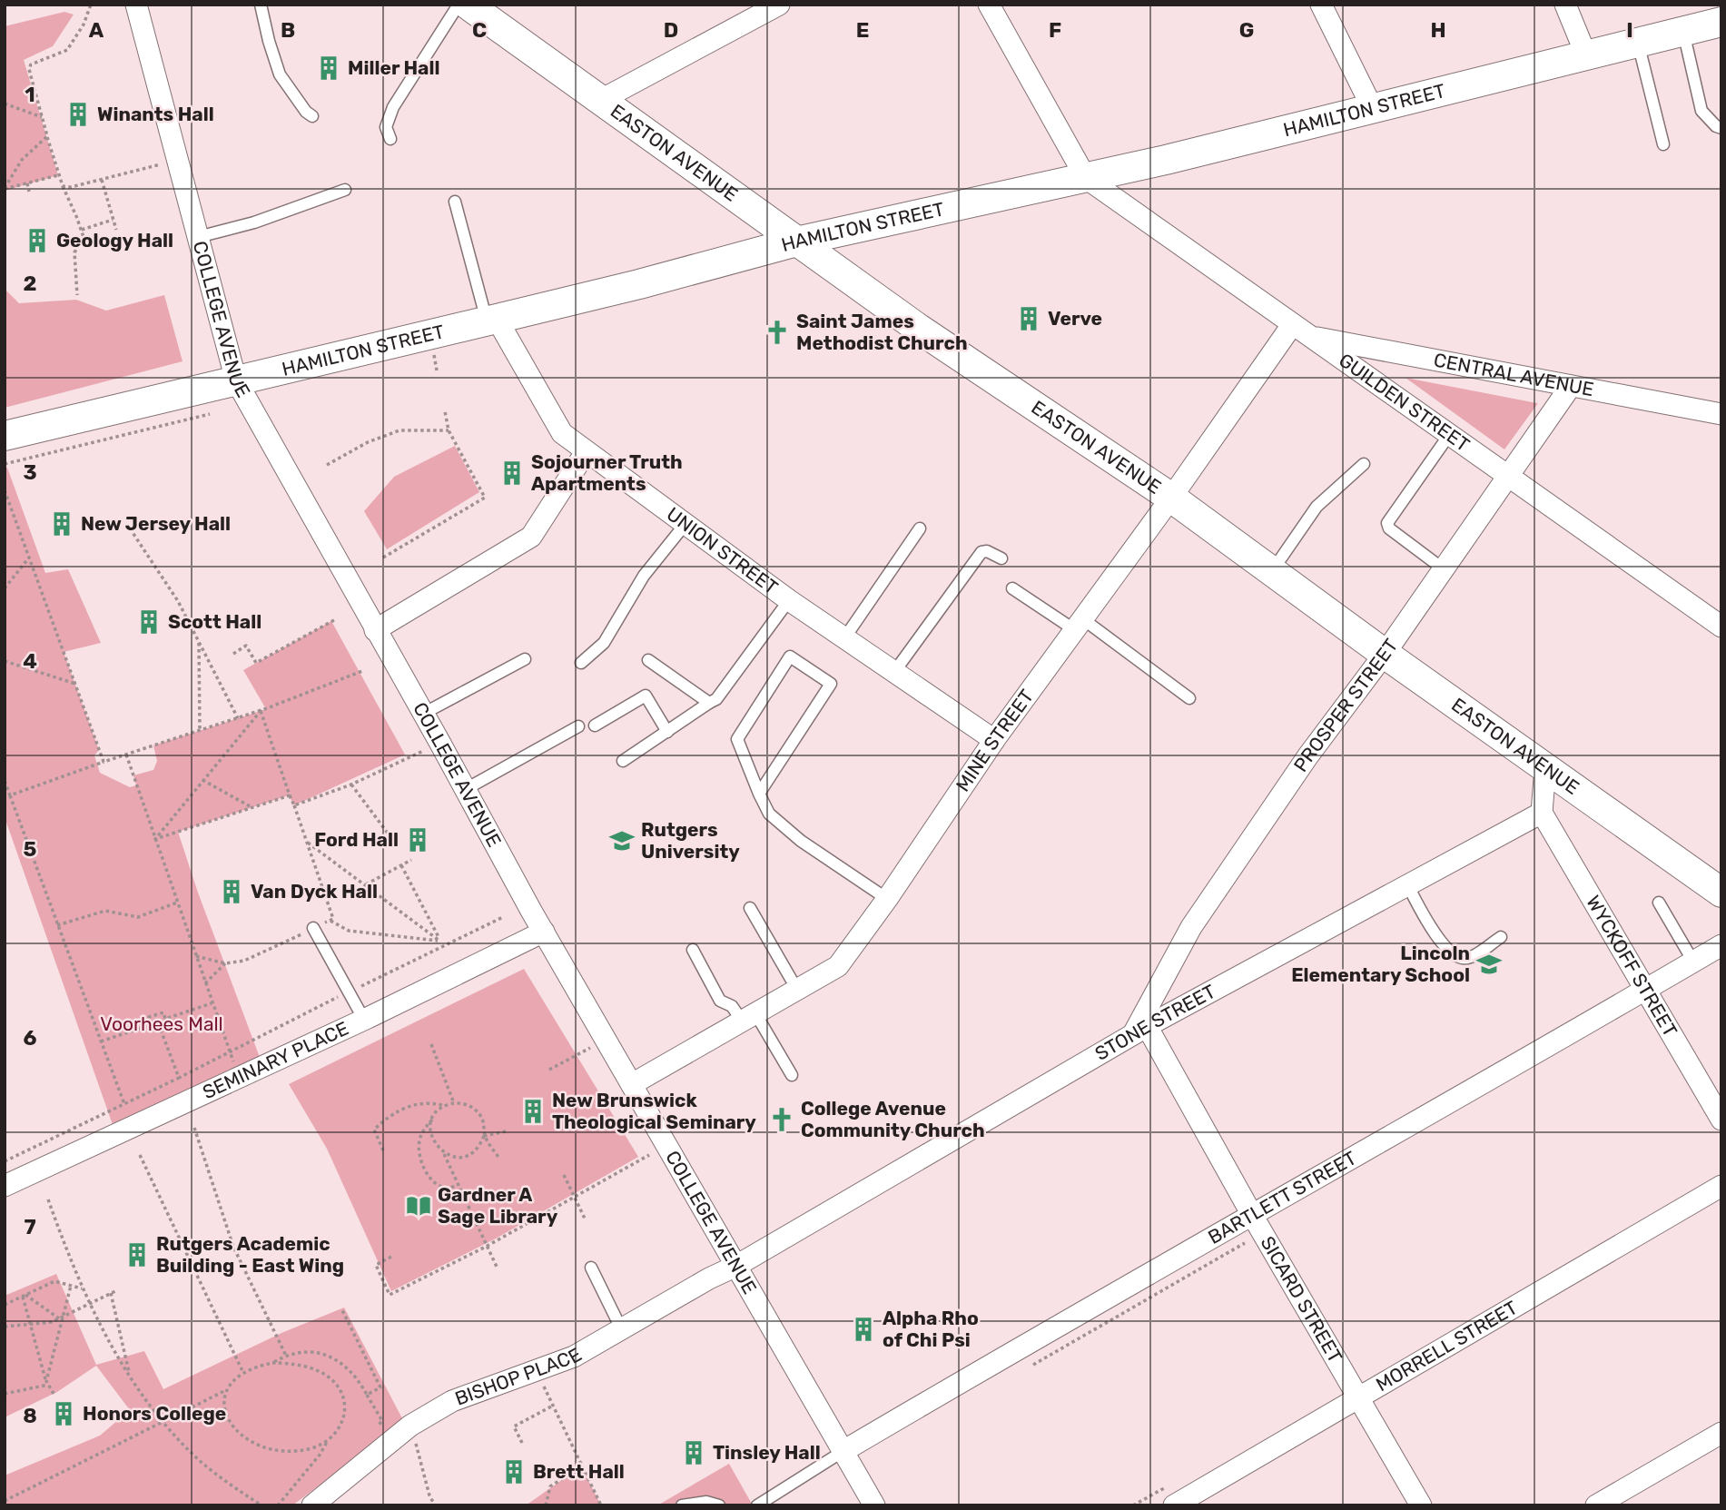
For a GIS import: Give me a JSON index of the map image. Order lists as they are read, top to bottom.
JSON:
{
  "streets": {
    "street": [
      "HAMILTON STREET",
      "EASTON AVENUE",
      "COLLEGE AVENUE",
      "CENTRAL AVENUE",
      "GUILDEN STREET",
      "UNION STREET",
      "PROSPER STREET",
      "MINE STREET",
      "WYCKOFF STREET",
      "STONE STREET",
      "SEMINARY PLACE",
      "BARTLETT STREET",
      "SICARD STREET",
      "MORRELL STREET",
      "BISHOP PLACE"
    ]
  },
  "crossings": [
    ["HAMILTON STREET", "EASTON AVENUE"],
    ["HAMILTON STREET", "COLLEGE AVENUE"],
    ["HAMILTON STREET", "GUILDEN STREET"],
    ["HAMILTON STREET", "UNION STREET"],
    ["EASTON AVENUE", "PROSPER STREET"],
    ["EASTON AVENUE", "MINE STREET"],
    ["COLLEGE AVENUE", "MINE STREET"],
    ["COLLEGE AVENUE", "STONE STREET"],
    ["COLLEGE AVENUE", "SEMINARY PLACE"],
    ["COLLEGE AVENUE", "BARTLETT STREET"],
    ["COLLEGE AVENUE", "BISHOP PLACE"],
    ["CENTRAL AVENUE", "GUILDEN STREET"],
    ["CENTRAL AVENUE", "PROSPER STREET"],
    ["CENTRAL AVENUE", "MINE STREET"],
    ["GUILDEN STREET", "PROSPER STREET"],
    ["GUILDEN STREET", "MINE STREET"],
    ["UNION STREET", "MINE STREET"],
    ["PROSPER STREET", "STONE STREET"],
    ["PROSPER STREET", "SICARD STREET"],
    ["WYCKOFF STREET", "STONE STREET"],
    ["WYCKOFF STREET", "BARTLETT STREET"],
    ["STONE STREET", "SICARD STREET"],
    ["STONE STREET", "BISHOP PLACE"],
    ["BARTLETT STREET", "SICARD STREET"],
    ["SICARD STREET", "MORRELL STREET"]
  ],
  "parks": ["Voorhees Mall"],
  "places": {
    "building": [
      "Miller Hall",
      "Winants Hall",
      "Geology Hall",
      "Verve",
      "Sojourner Truth Apartments",
      "New Jersey Hall",
      "Scott Hall",
      "Ford Hall",
      "Van Dyck Hall",
      "New Brunswick Theological Seminary",
      "Rutgers Academic Building - East Wing",
      "Alpha Rho of Chi Psi",
      "Honors College",
      "Tinsley Hall",
      "Brett Hall"
    ],
    "church": ["Saint James Methodist Church", "College Avenue Community Church"],
    "school or university": ["Rutgers University", "Lincoln Elementary School"],
    "library": ["Gardner A Sage Library"]
  },
  "grid": {
    "columns": [
      "A",
      "B",
      "C",
      "D",
      "E",
      "F",
      "G",
      "H",
      "I"
    ],
    "rows": [
      "1",
      "2",
      "3",
      "4",
      "5",
      "6",
      "7",
      "8"
    ]
  }
}
